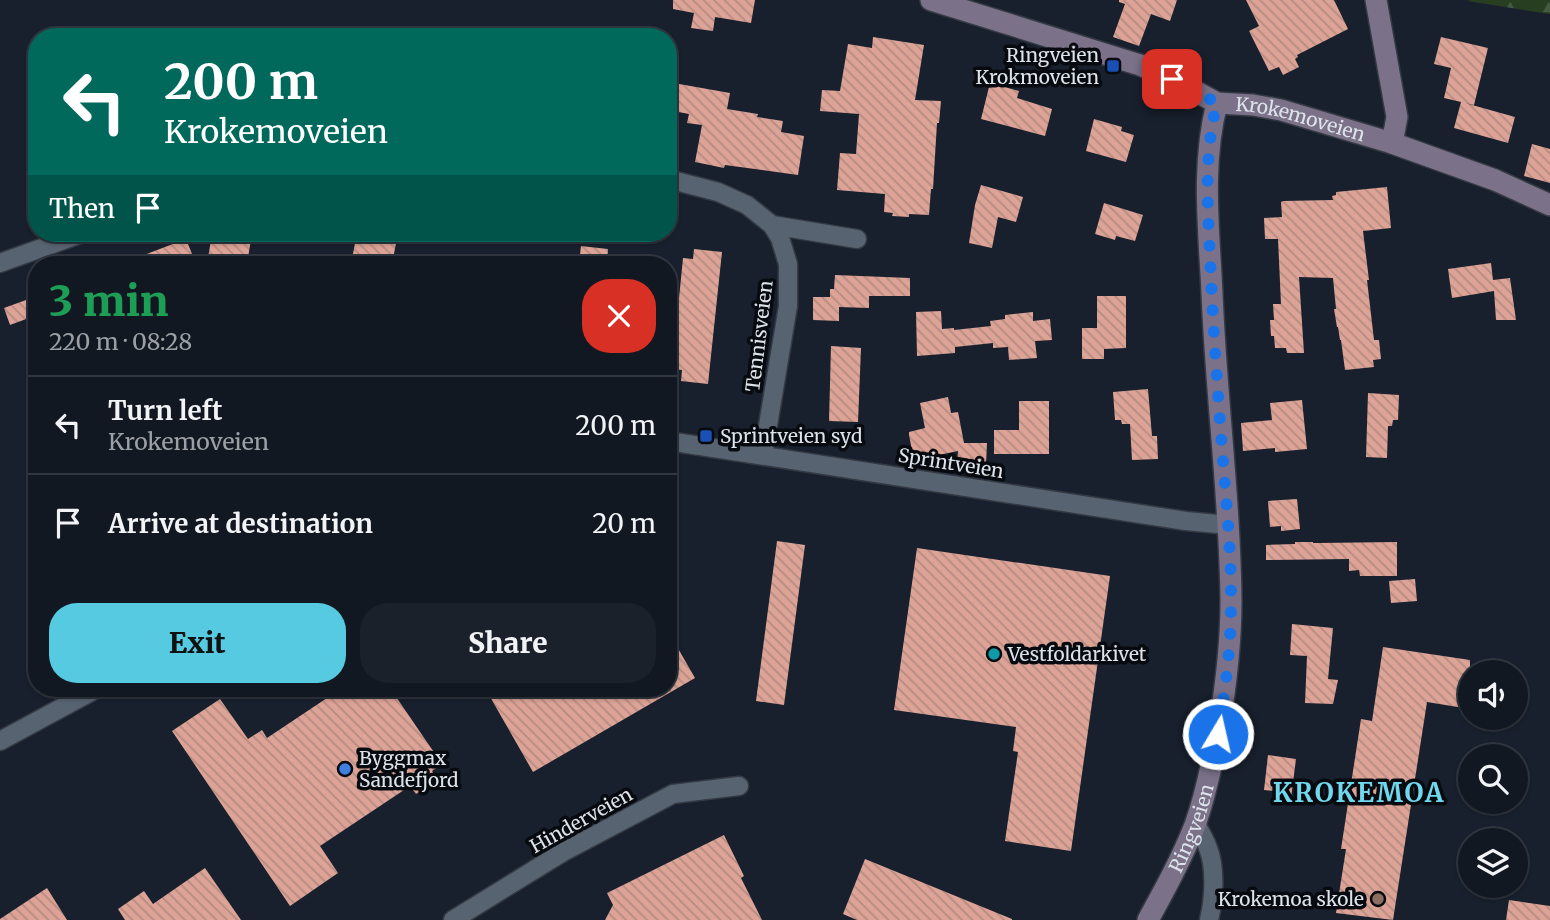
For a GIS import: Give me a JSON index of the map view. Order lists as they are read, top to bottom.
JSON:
{
  "streets": {
    "main road": ["Krokemoveien", "Ringveien"],
    "street": ["Tennisveien", "Sprintveien", "Hinderveien"]
  },
  "crossings": [
    ["Krokemoveien", "Ringveien"],
    ["Tennisveien", "Sprintveien"],
    ["Sprintveien", "Ringveien"]
  ],
  "districts": ["KROKEMOA"],
  "places": {
    "transit": ["Ringveien Krokmoveien", "Sprintveien syd"],
    "other": ["Vestfoldarkivet", "Byggmax Sandefjord", "Krokemoa skole"]
  },
  "page": {
    "turn": ["200 m", "Krokemoveien"],
    "then": "Then",
    "heading": ["3 min", "220 m · 08:28"],
    "list": [
      {
        "name": "Turn left",
        "note": "Krokemoveien",
        "value": "200 m"
      },
      {
        "name": "Arrive at destination",
        "value": "20 m"
      }
    ],
    "buttons": ["Exit", "Share"]
  }
}
